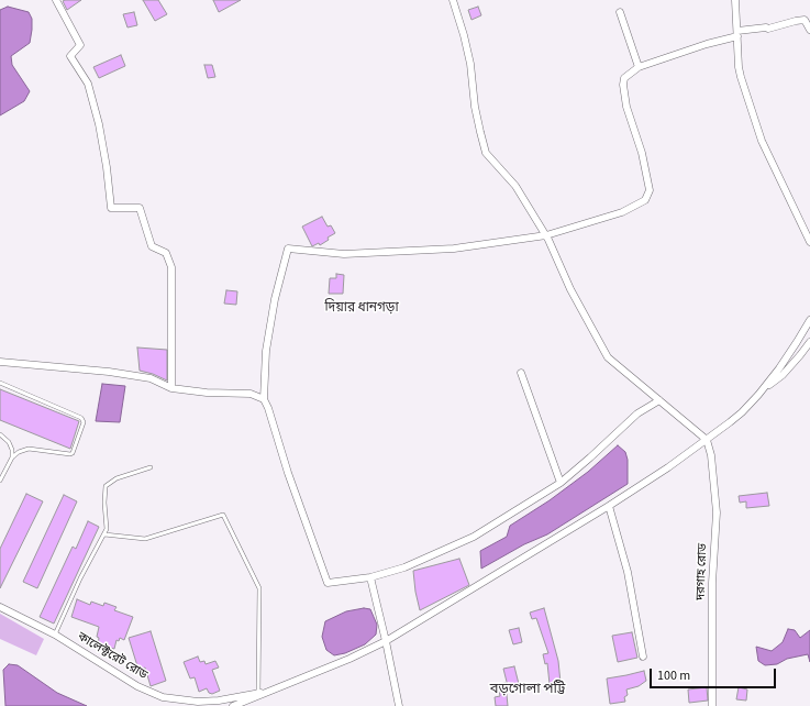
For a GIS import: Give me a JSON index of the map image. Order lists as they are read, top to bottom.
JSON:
{
  "streets": {
    "street": ["দরগাহ রোড", "কালেক্টরেট রোড"]
  },
  "districts": ["দিয়ার ধানগড়া", "বড়গোলা পট্টি"],
  "scale_bar": "100 m"
}
